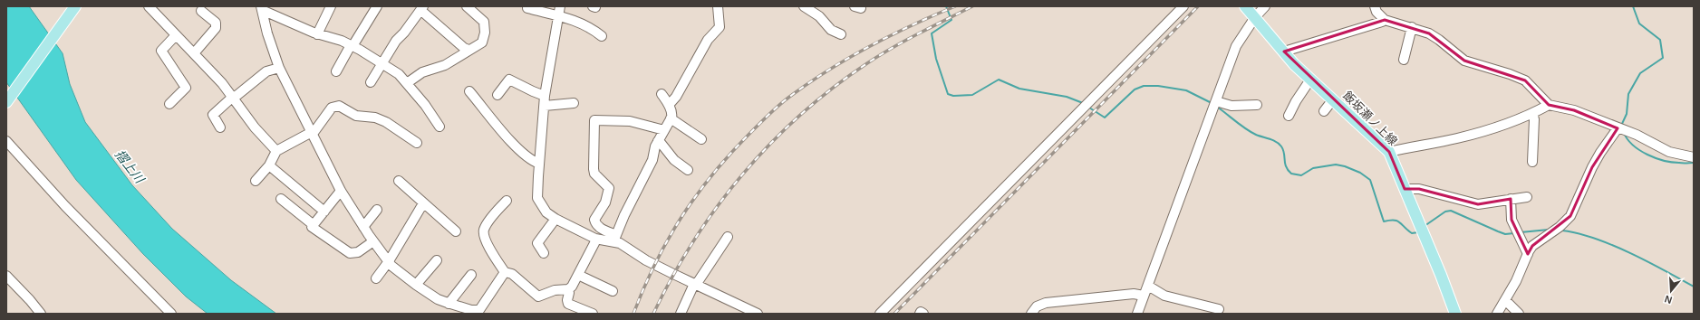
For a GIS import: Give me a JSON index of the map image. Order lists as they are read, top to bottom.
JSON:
{
  "streets": {
    "main road": ["飯坂瀬ノ上線"]
  },
  "water": ["摺上川"],
  "north": "bottom"
}
